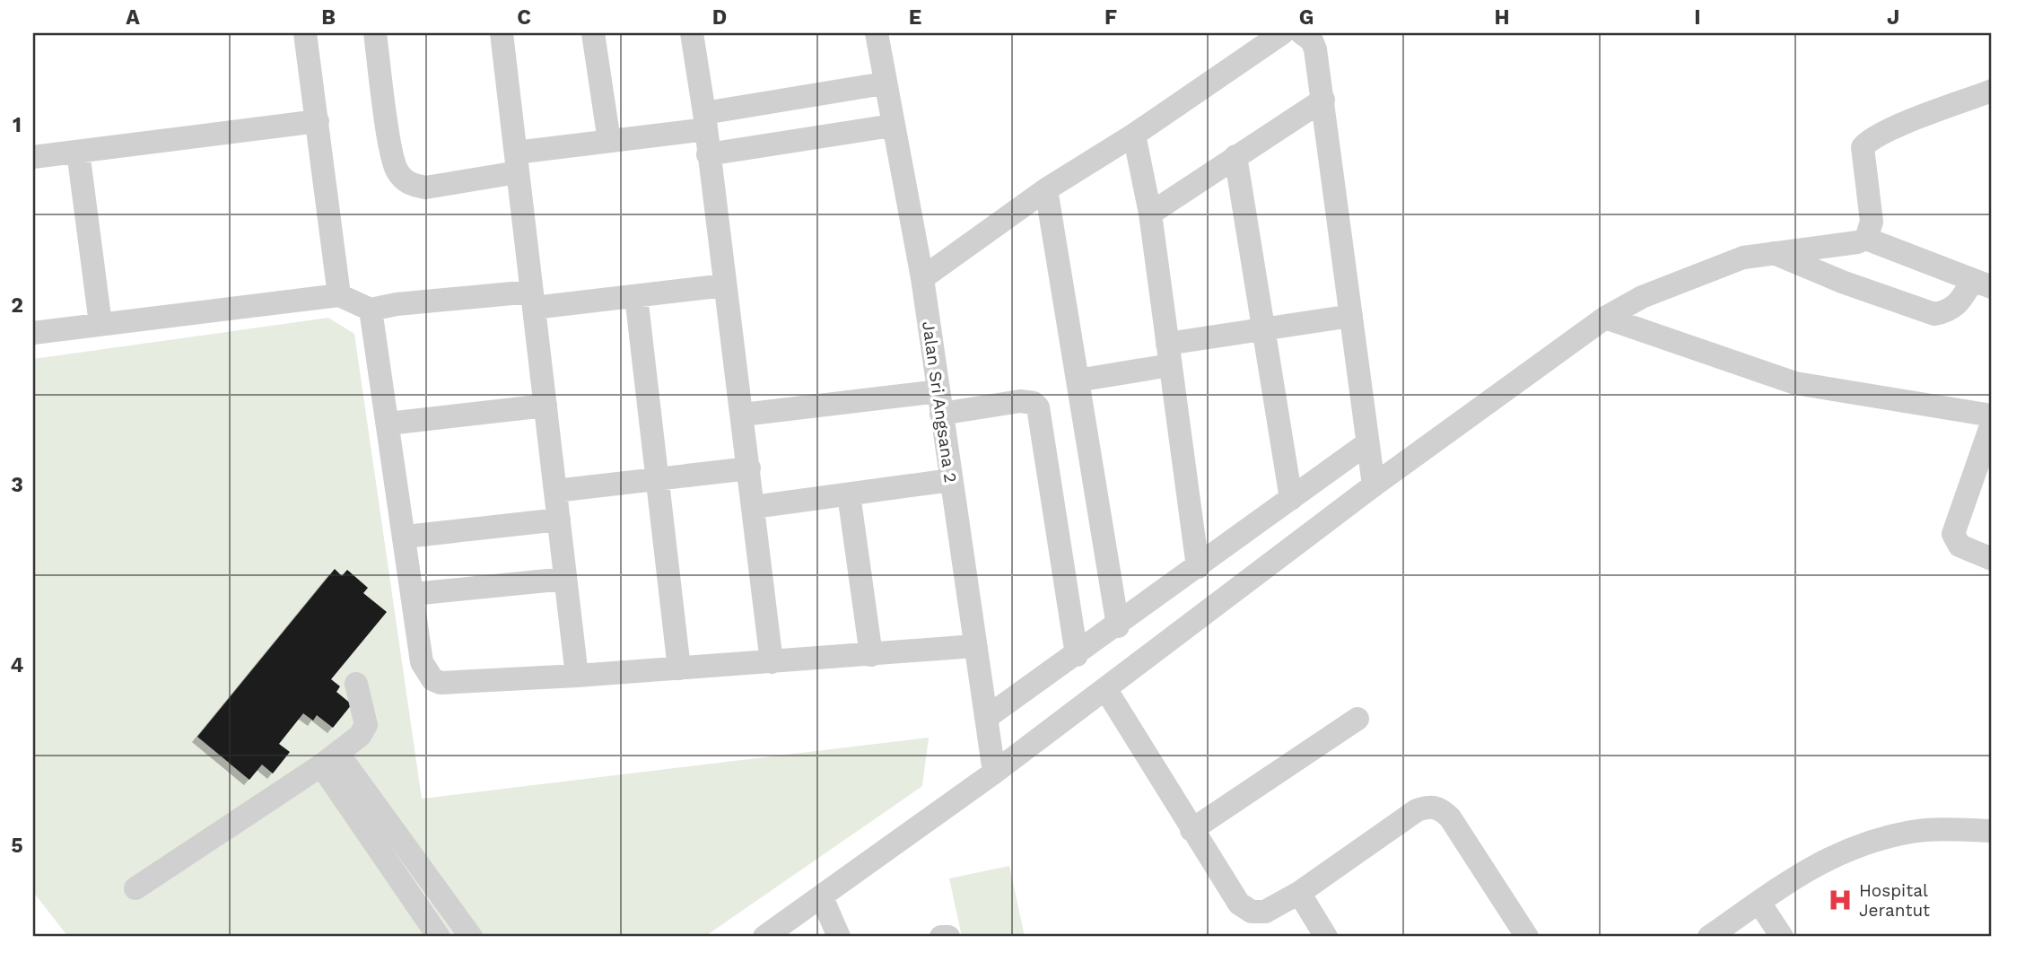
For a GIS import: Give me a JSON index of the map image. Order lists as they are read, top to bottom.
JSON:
{
  "streets": {
    "street": ["Jalan Sri Angsana 2"]
  },
  "places": {
    "hospital": ["Hospital Jerantut"]
  },
  "grid": {
    "columns": [
      "A",
      "B",
      "C",
      "D",
      "E",
      "F",
      "G",
      "H",
      "I",
      "J"
    ],
    "rows": [
      "1",
      "2",
      "3",
      "4",
      "5"
    ]
  }
}
